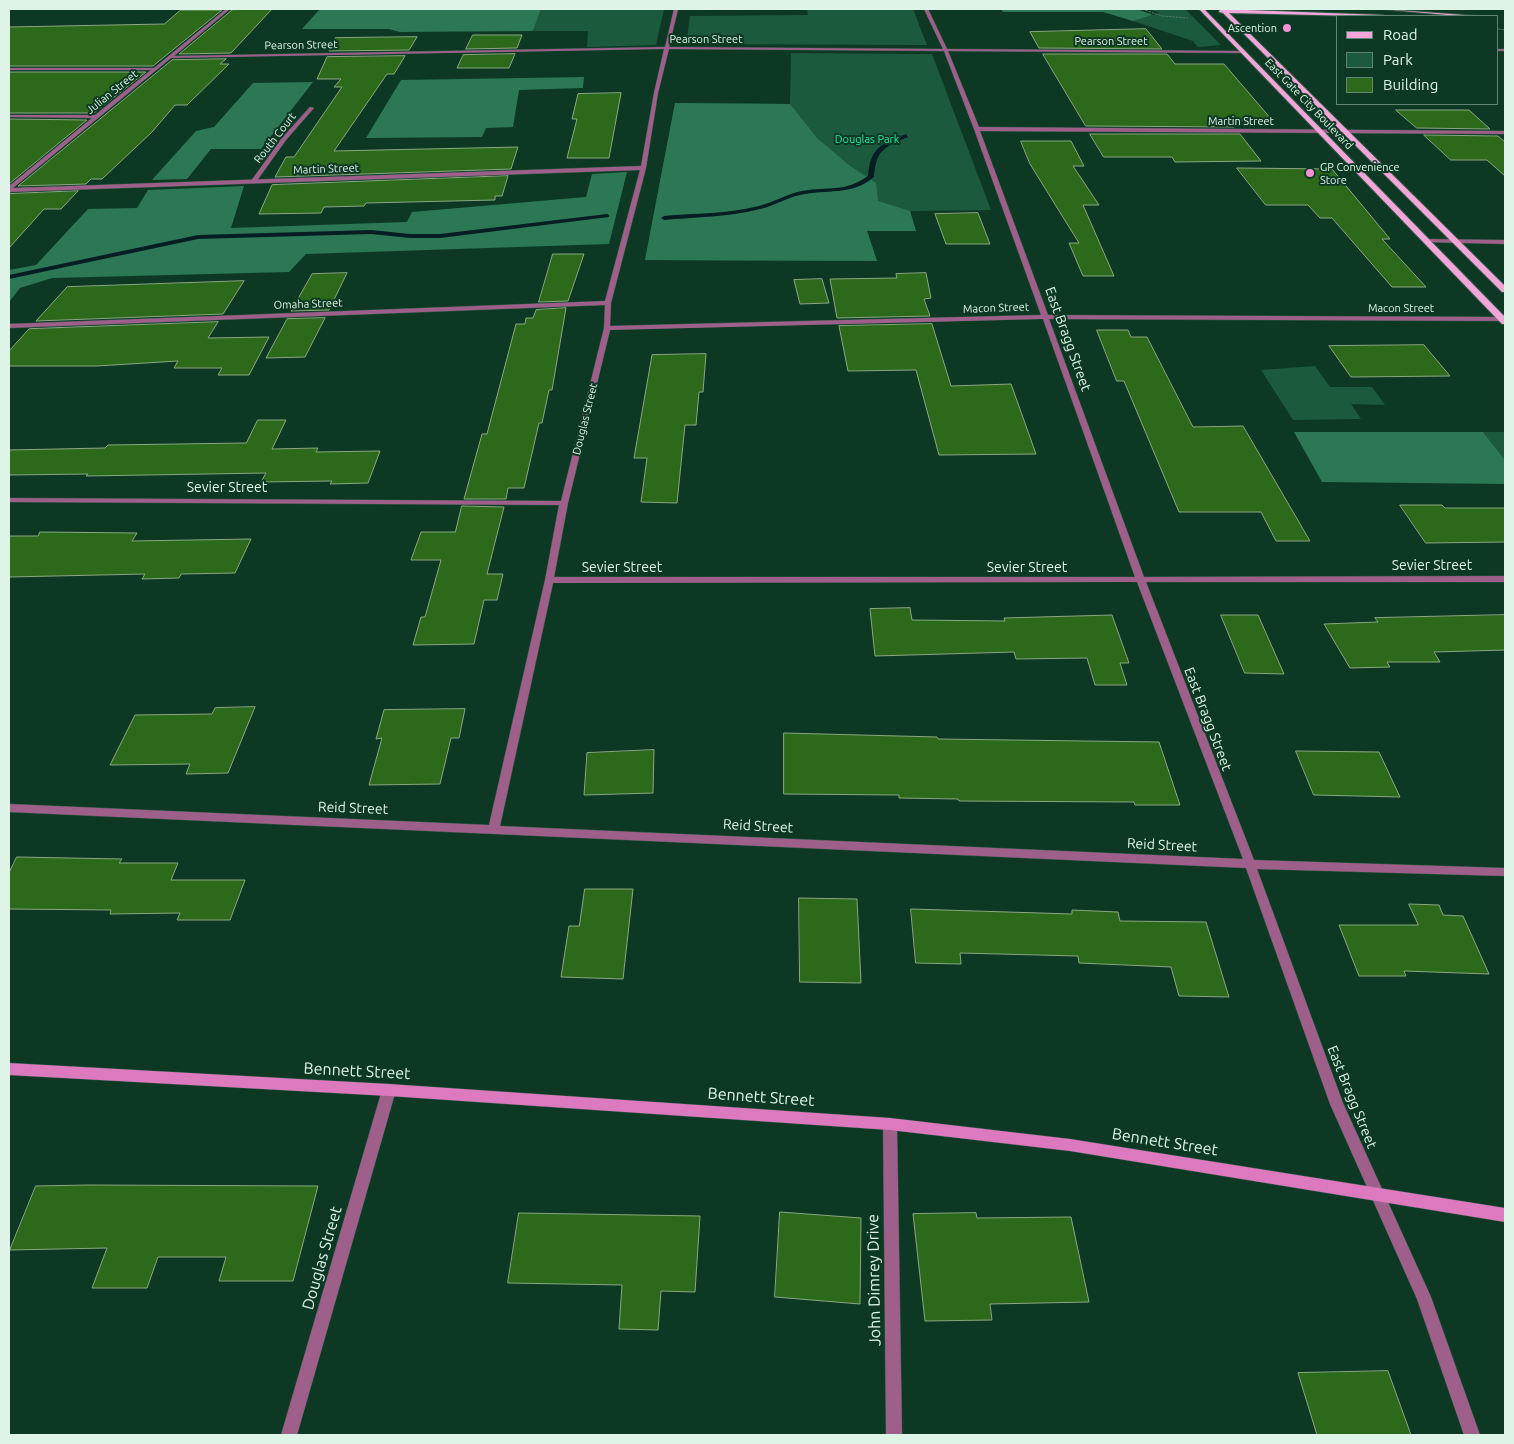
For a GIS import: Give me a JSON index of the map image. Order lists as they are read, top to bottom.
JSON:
{
  "streets": {
    "main road": ["East Gate City Boulevard"],
    "street": [
      "Pearson Street",
      "Julian Street",
      "Martin Street",
      "Routh Court",
      "Omaha Street",
      "Macon Street",
      "East Bragg Street",
      "Douglas Street",
      "Sevier Street",
      "Reid Street",
      "Bennett Street",
      "John Dimrey Drive"
    ]
  },
  "crossings": [
    ["Pearson Street", "Julian Street"],
    ["Pearson Street", "East Gate City Boulevard"],
    ["Pearson Street", "East Bragg Street"],
    ["Pearson Street", "Douglas Street"],
    ["Julian Street", "Martin Street"],
    ["East Gate City Boulevard", "Martin Street"],
    ["East Gate City Boulevard", "Macon Street"],
    ["Martin Street", "Routh Court"],
    ["Martin Street", "East Bragg Street"],
    ["Martin Street", "Douglas Street"],
    ["Omaha Street", "Douglas Street"],
    ["Macon Street", "East Bragg Street"],
    ["Macon Street", "Douglas Street"],
    ["East Bragg Street", "Sevier Street"],
    ["East Bragg Street", "Reid Street"],
    ["East Bragg Street", "Bennett Street"],
    ["Douglas Street", "Sevier Street"],
    ["Douglas Street", "Reid Street"],
    ["Douglas Street", "Bennett Street"],
    ["Bennett Street", "John Dimrey Drive"]
  ],
  "parks": ["Douglas Park"],
  "places": ["Ascention", "GP Convenience Store"],
  "legend": ["Road", "Park", "Building"]
}
